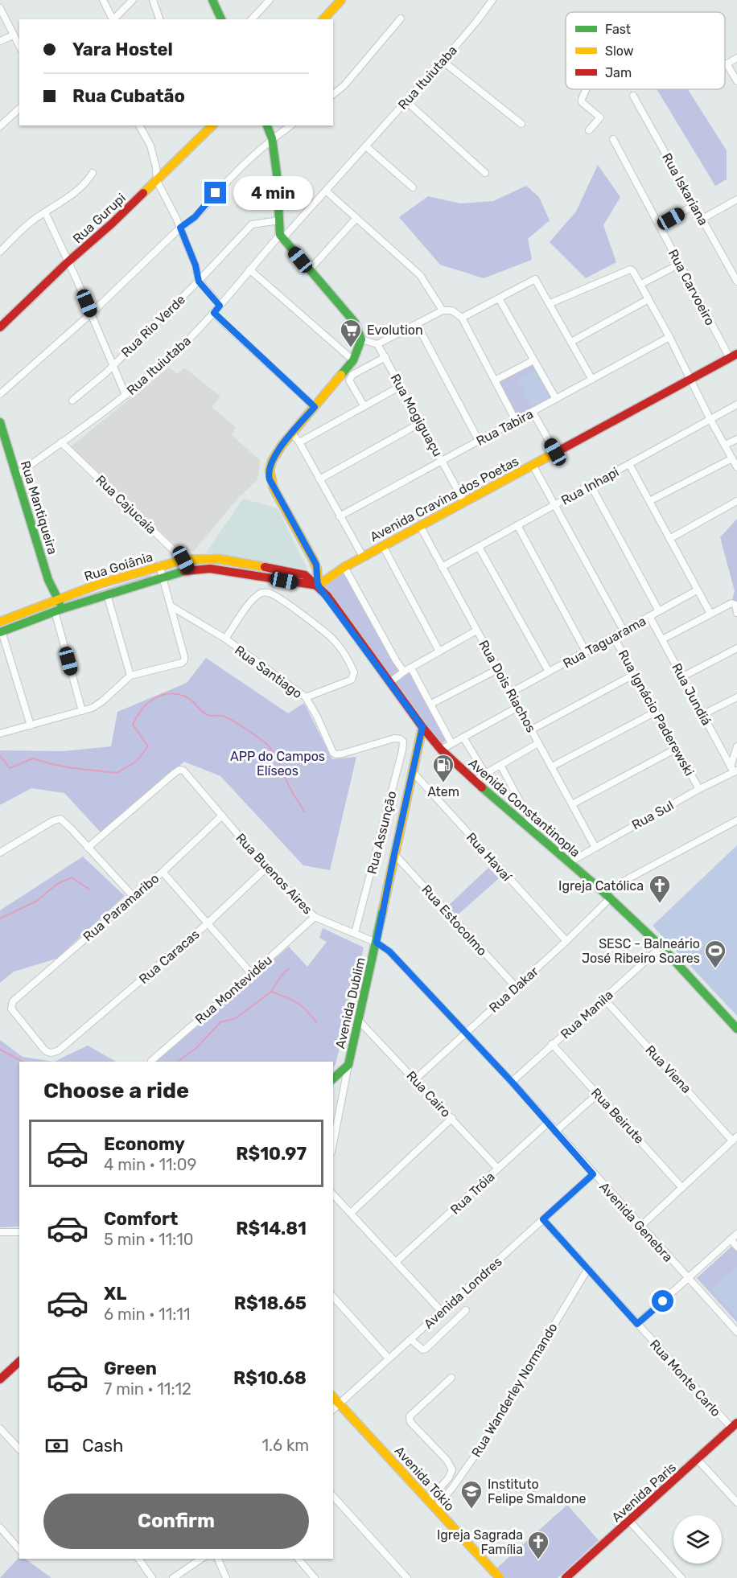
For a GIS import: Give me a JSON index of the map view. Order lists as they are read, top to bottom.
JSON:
{
  "streets": {
    "street": [
      "Rua Ituiutaba",
      "Rua Iskariana",
      "Rua Gurupi",
      "Rua Carvoeiro",
      "Rua Rio Verde",
      "Rua Mogiguaçu",
      "Rua Tabira",
      "Rua Inhapi",
      "Avenida Cravina dos Poetas",
      "Rua Cajucaia",
      "Rua Mantiqueira",
      "Rua Goiânia",
      "Rua Taguarama",
      "Rua Santiago",
      "Rua Dois Riachos",
      "Rua Jundiá",
      "Rua Ignácio Paderewski",
      "Avenida Constantinopla",
      "Rua Sul",
      "Rua Assunção",
      "Rua Havaí",
      "Rua Buenos Aires",
      "Rua Paramaribo",
      "Rua Estocolmo",
      "Rua Caracas",
      "Rua Montevidéu",
      "Rua Dakar",
      "Avenida Dublim",
      "Rua Manila",
      "Rua Viena",
      "Rua Cairo",
      "Rua Beirute",
      "Rua Tróia",
      "Avenida Genebra",
      "Avenida Londres",
      "Rua Monte Carlo",
      "Rua Wanderley Normando",
      "Avenida Tókio",
      "Avenida Paris"
    ]
  },
  "crossings": [
    ["Rua Ituiutaba", "Rua Cajucaia"],
    ["Rua Ituiutaba", "Rua Mantiqueira"],
    ["Rua Carvoeiro", "Avenida Cravina dos Poetas"],
    ["Rua Mogiguaçu", "Rua Tabira"],
    ["Rua Mogiguaçu", "Avenida Cravina dos Poetas"],
    ["Rua Inhapi", "Rua Dois Riachos"],
    ["Avenida Cravina dos Poetas", "Rua Goiânia"],
    ["Avenida Cravina dos Poetas", "Rua Dois Riachos"],
    ["Avenida Cravina dos Poetas", "Avenida Constantinopla"],
    ["Rua Cajucaia", "Rua Goiânia"],
    ["Rua Mantiqueira", "Rua Goiânia"],
    ["Rua Goiânia", "Avenida Constantinopla"],
    ["Rua Taguarama", "Rua Dois Riachos"],
    ["Rua Taguarama", "Rua Jundiá"],
    ["Rua Taguarama", "Rua Ignácio Paderewski"],
    ["Rua Santiago", "Rua Assunção"],
    ["Rua Dois Riachos", "Rua Sul"],
    ["Rua Jundiá", "Rua Sul"],
    ["Rua Ignácio Paderewski", "Rua Sul"],
    ["Avenida Constantinopla", "Rua Sul"],
    ["Avenida Constantinopla", "Rua Dakar"],
    ["Avenida Constantinopla", "Avenida Dublim"],
    ["Avenida Constantinopla", "Rua Manila"],
    ["Rua Assunção", "Rua Buenos Aires"],
    ["Rua Havaí", "Rua Dakar"],
    ["Rua Havaí", "Avenida Dublim"],
    ["Rua Buenos Aires", "Rua Paramaribo"],
    ["Rua Buenos Aires", "Rua Caracas"],
    ["Rua Buenos Aires", "Rua Montevidéu"],
    ["Rua Buenos Aires", "Avenida Dublim"],
    ["Rua Buenos Aires", "Avenida Genebra"],
    ["Rua Paramaribo", "Rua Caracas"],
    ["Rua Estocolmo", "Rua Dakar"],
    ["Rua Estocolmo", "Avenida Dublim"],
    ["Rua Dakar", "Rua Cairo"],
    ["Rua Dakar", "Avenida Genebra"],
    ["Avenida Dublim", "Rua Cairo"],
    ["Avenida Dublim", "Avenida Genebra"],
    ["Rua Manila", "Rua Viena"],
    ["Rua Manila", "Rua Beirute"],
    ["Rua Manila", "Avenida Genebra"],
    ["Rua Cairo", "Rua Tróia"],
    ["Rua Tróia", "Avenida Genebra"],
    ["Avenida Genebra", "Avenida Londres"],
    ["Avenida Londres", "Rua Monte Carlo"],
    ["Avenida Londres", "Avenida Tókio"],
    ["Rua Monte Carlo", "Rua Wanderley Normando"],
    ["Rua Monte Carlo", "Avenida Paris"],
    ["Rua Wanderley Normando", "Avenida Tókio"]
  ],
  "parks": ["APP do Campos Elíseos"],
  "places": {
    "supermarket": ["Evolution"],
    "fuel station": ["Atem"],
    "church": ["Igreja Católica", "Igreja Sagrada Família"],
    "sports": ["SESC - Balneário José Ribeiro Soares"],
    "school or university": ["Instituto Felipe Smaldone"]
  },
  "legend": ["Fast", "Slow", "Jam"],
  "page": {
    "banner": ["Yara Hostel", "Rua Cubatão"],
    "bubble": "4 min",
    "heading": "Choose a ride",
    "list": [
      {
        "name": "Economy",
        "note": "4 min · 11:09",
        "value": "R$10.97"
      },
      {
        "name": "Comfort",
        "note": "5 min · 11:10",
        "value": "R$14.81"
      },
      {
        "name": "XL",
        "note": "6 min · 11:11",
        "value": "R$18.65"
      },
      {
        "name": "Green",
        "note": "7 min · 11:12",
        "value": "R$10.68"
      }
    ],
    "pay": ["Cash", "1.6 km"],
    "buttons": "Confirm"
  }
}
